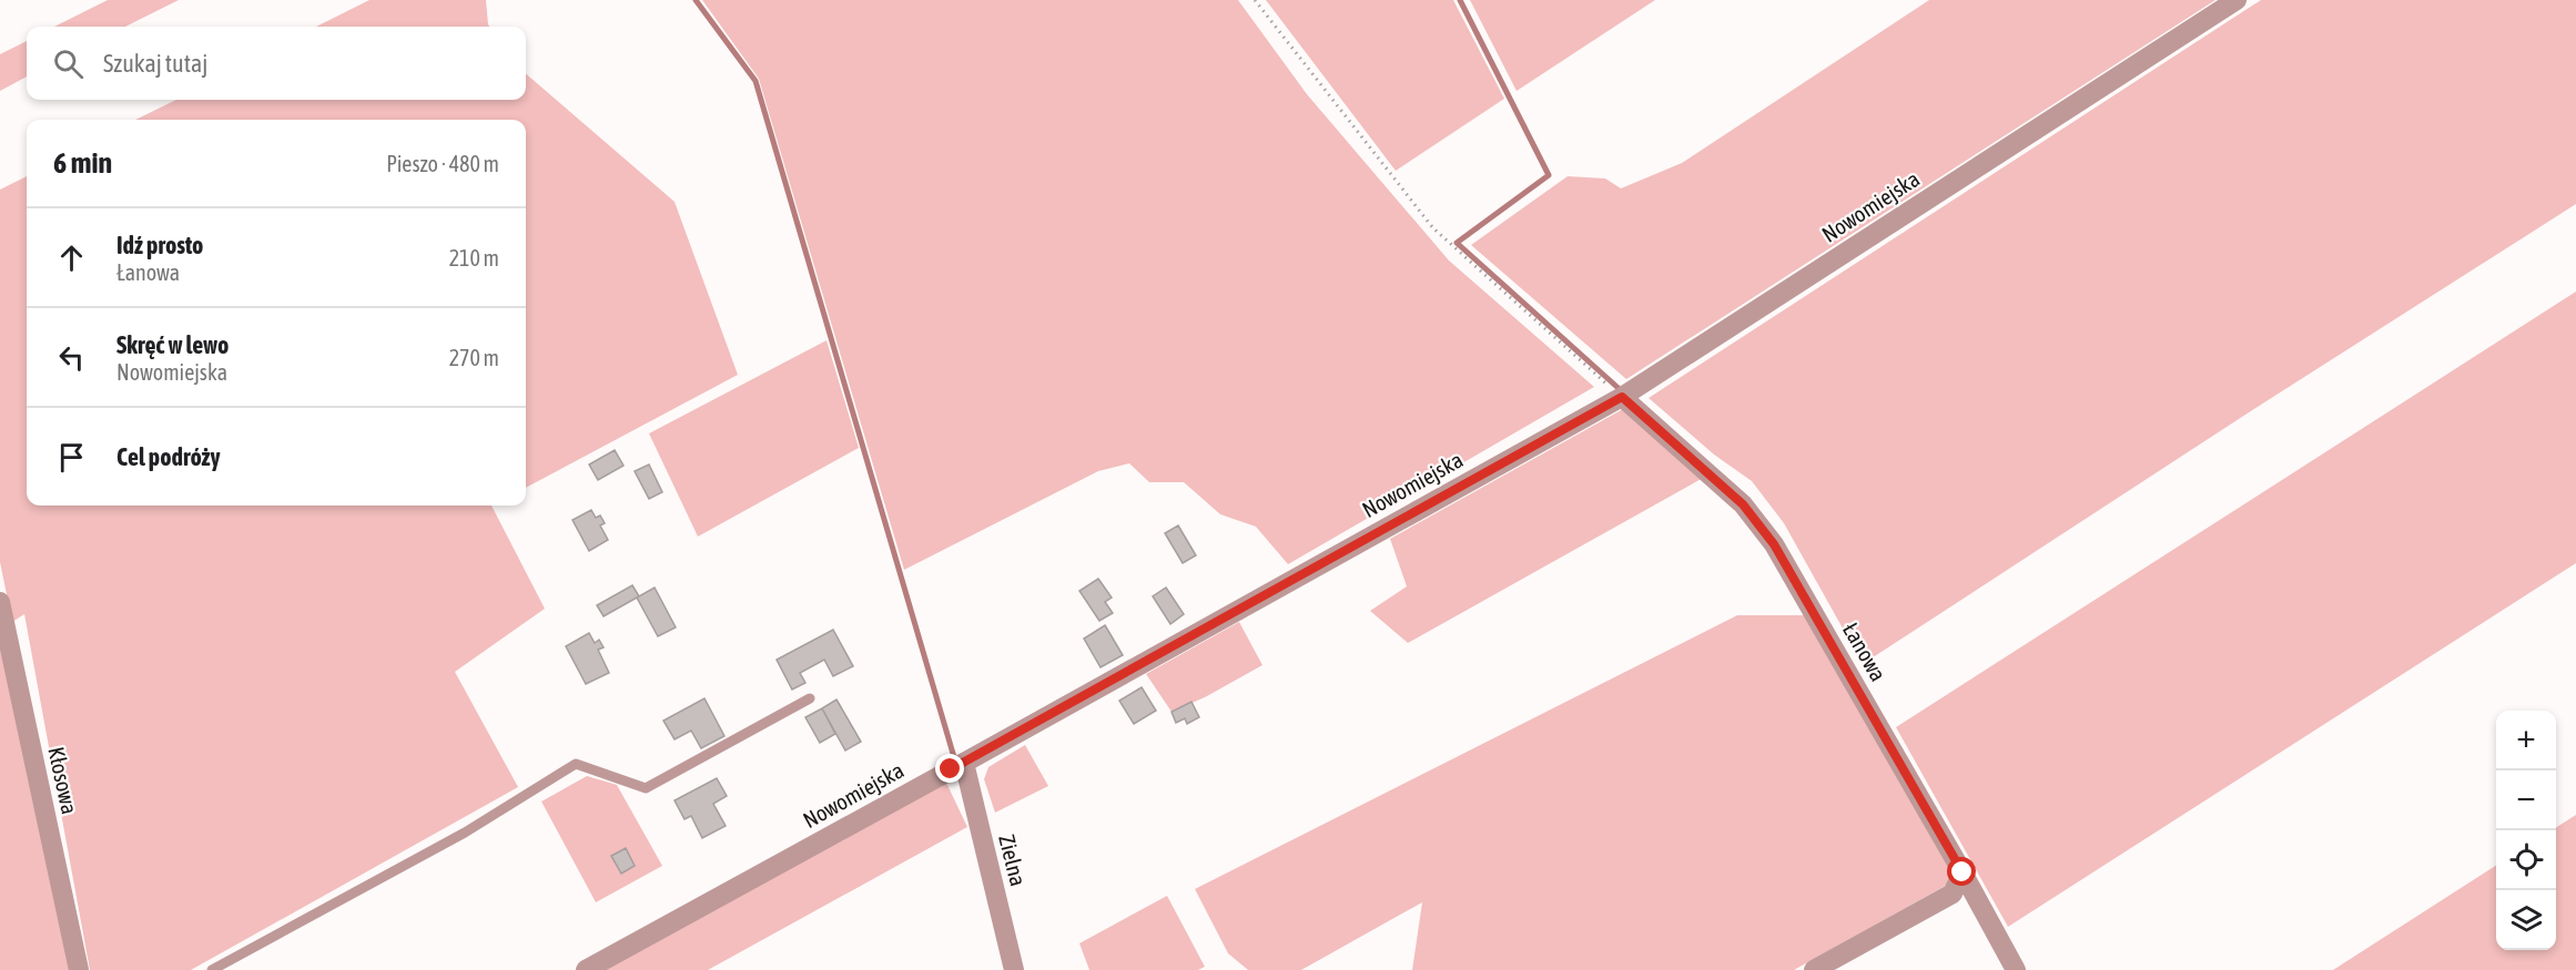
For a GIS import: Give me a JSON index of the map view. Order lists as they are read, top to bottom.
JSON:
{
  "streets": {
    "street": [
      "Nowomiejska",
      "Łanowa",
      "Kłosowa",
      "Zielna"
    ]
  },
  "crossings": [
    ["Nowomiejska", "Łanowa"],
    ["Nowomiejska", "Zielna"]
  ],
  "page": {
    "search": "Szukaj tutaj",
    "heading": ["6 min", "Pieszo · 480 m"],
    "list": [
      ["Idź prosto", "Łanowa", "210 m"],
      ["Skręć w lewo", "Nowomiejska", "270 m"],
      "Cel podróży"
    ],
    "map_buttons": ["+", "−"]
  }
}
